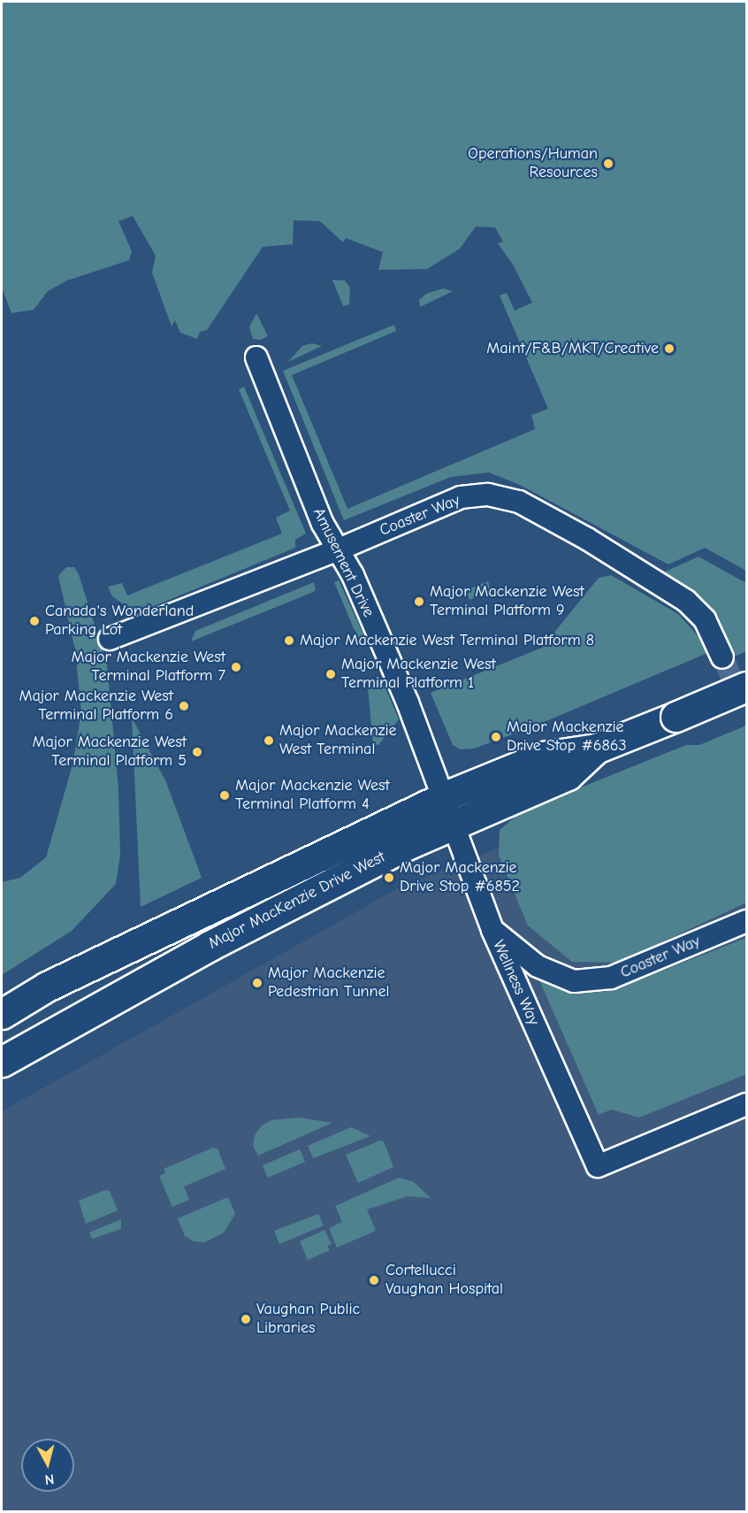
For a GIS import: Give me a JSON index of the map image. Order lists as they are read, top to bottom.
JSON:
{
  "streets": {
    "main road": ["Major MacKenzie Drive West"],
    "street": ["Coaster Way", "Amusement Drive", "Wellness Way"]
  },
  "crossings": [
    ["Coaster Way", "Amusement Drive"],
    ["Coaster Way", "Wellness Way"],
    ["Amusement Drive", "Major MacKenzie Drive West"],
    ["Amusement Drive", "Wellness Way"],
    ["Major MacKenzie Drive West", "Wellness Way"]
  ],
  "places": [
    "Operations/Human Resources",
    "Maint/F&B/MKT/Creative",
    "Major Mackenzie West Terminal Platform 9",
    "Canada's Wonderland Parking Lot",
    "Major Mackenzie West Terminal Platform 8",
    "Major Mackenzie West Terminal Platform 7",
    "Major Mackenzie West Terminal Platform 1",
    "Major Mackenzie West Terminal Platform 6",
    "Major Mackenzie Drive Stop #6863",
    "Major Mackenzie West Terminal",
    "Major Mackenzie West Terminal Platform 5",
    "Major Mackenzie West Terminal Platform 4",
    "Major Mackenzie Drive Stop #6852",
    "Major Mackenzie Pedestrian Tunnel",
    "Cortellucci Vaughan Hospital",
    "Vaughan Public Libraries"
  ],
  "north": "bottom"
}
